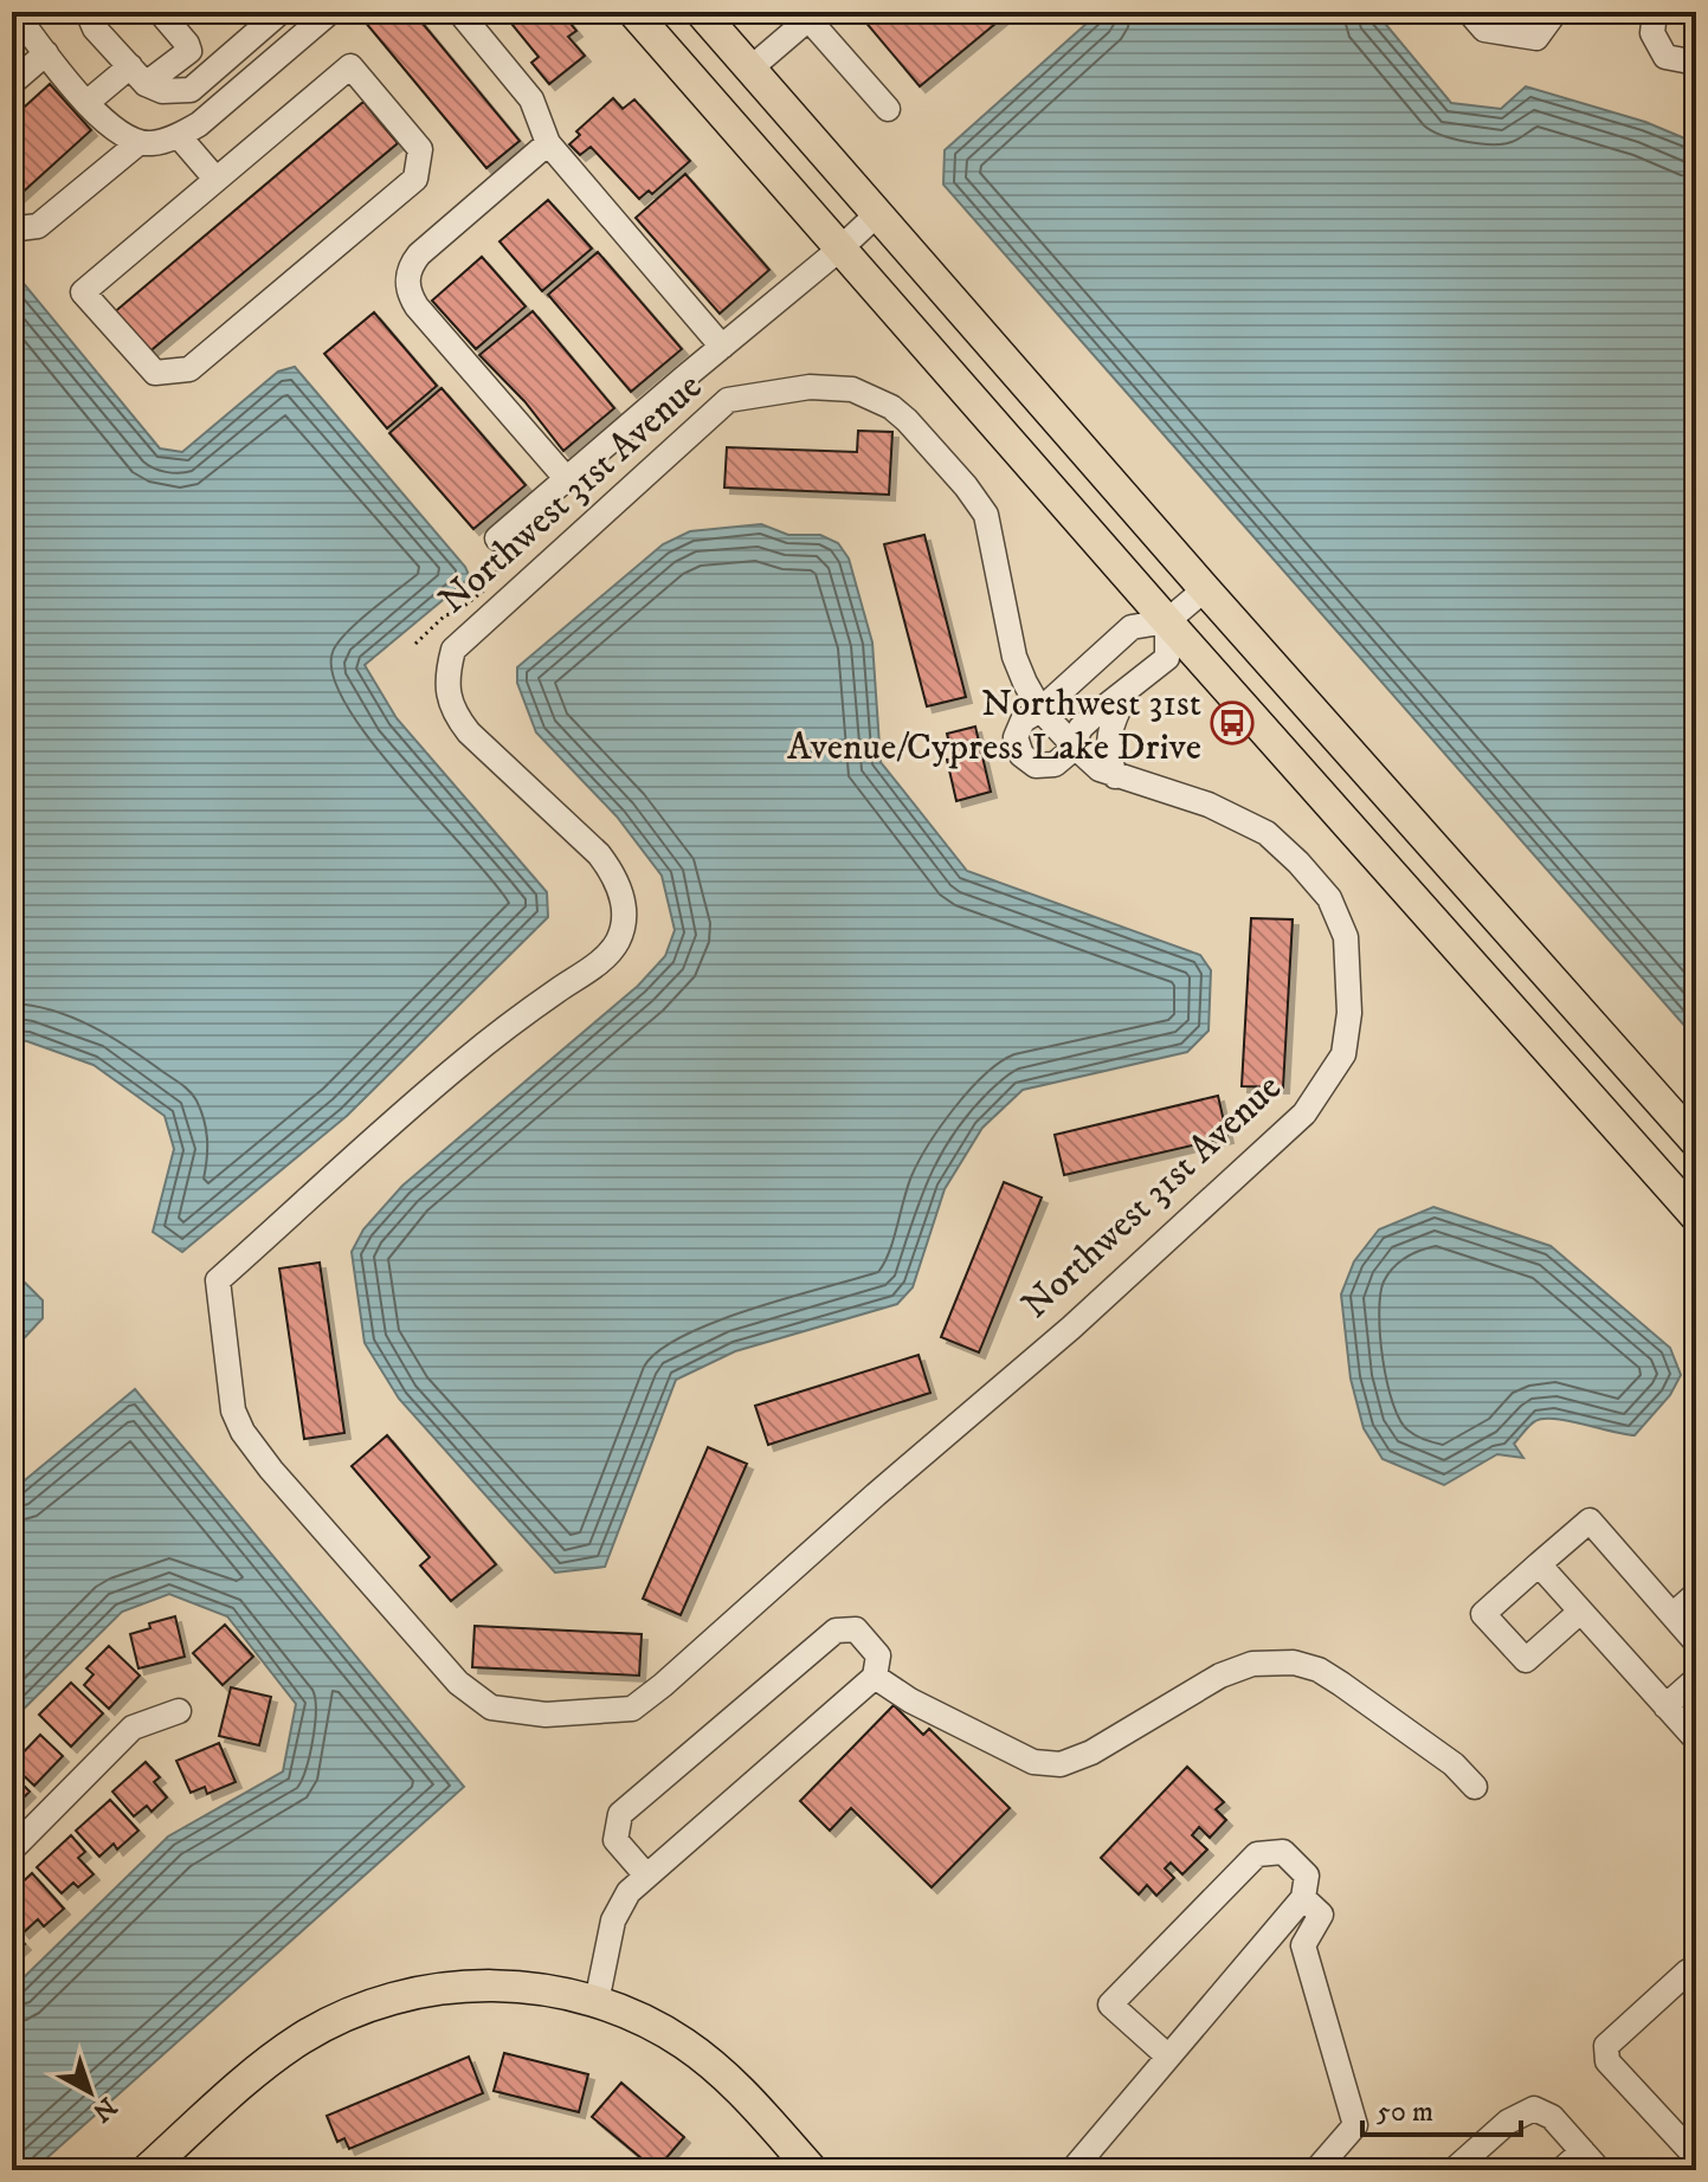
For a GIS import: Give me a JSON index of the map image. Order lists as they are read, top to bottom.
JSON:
{
  "streets": {
    "street": ["Northwest 31st Avenue"]
  },
  "places": {
    "bus stop": ["Northwest 31st Avenue/Cypress Lake Drive"]
  },
  "scale_bar": "50 m",
  "north": "bottom right"
}
